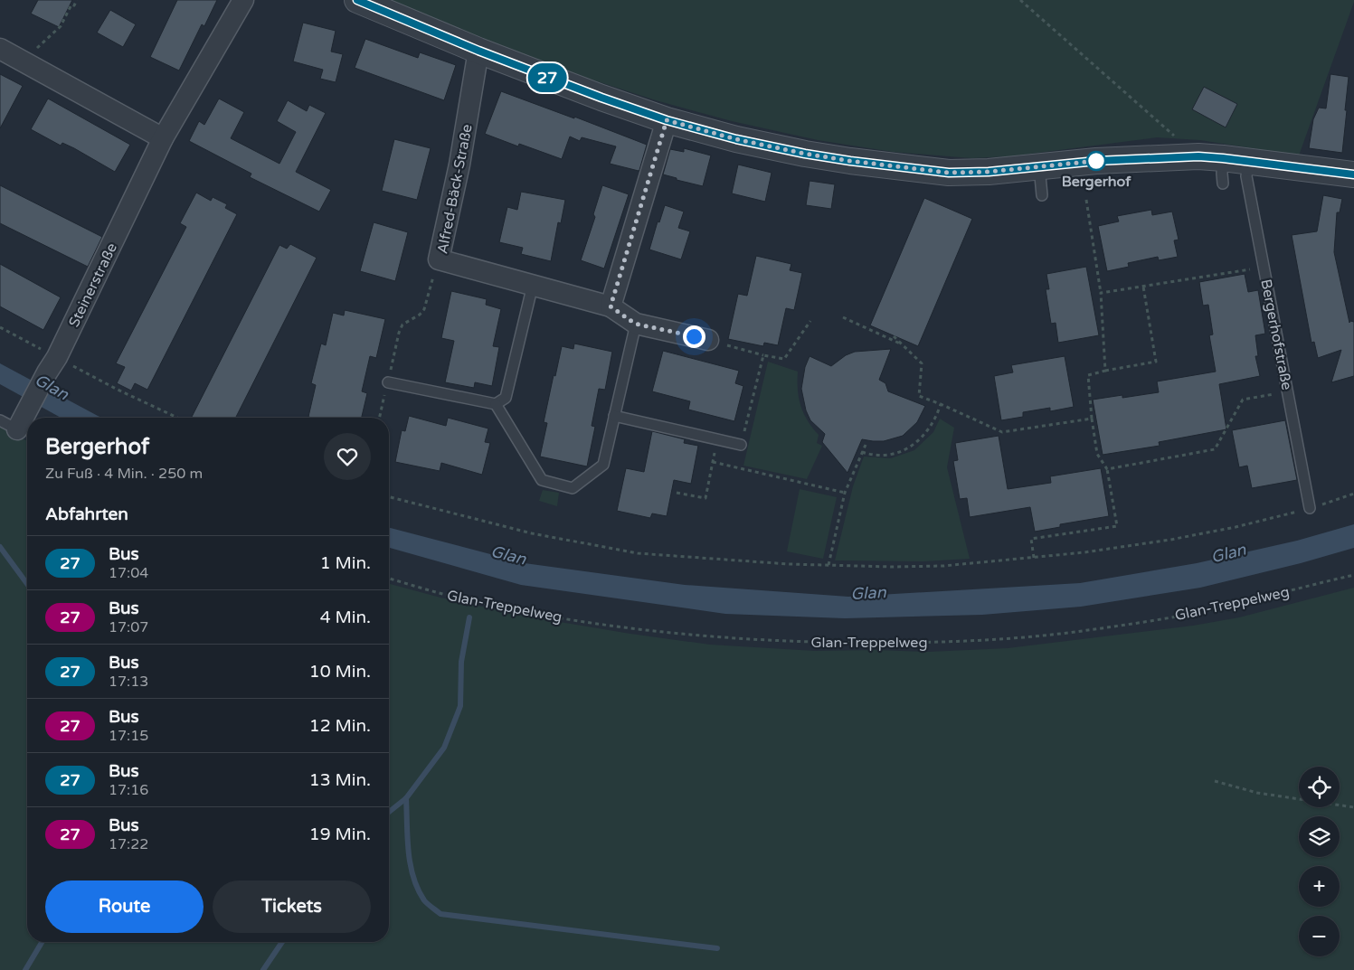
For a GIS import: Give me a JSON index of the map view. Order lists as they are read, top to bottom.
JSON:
{
  "streets": {
    "street": ["Alfred-Bäck-Straße", "Steinerstraße"],
    "lane": ["Bergerhofstraße"],
    "path": ["Glan-Treppelweg"]
  },
  "water": ["Glan"],
  "places": ["Bergerhof"],
  "lines": ["bus line 27"],
  "page": {
    "on_map": "27",
    "heading": [
      ["Bergerhof", "Zu Fuß · 4 Min. · 250 m"],
      "Abfahrten"
    ],
    "list": [
      {
        "mark": "27",
        "name": "Bus",
        "note": "17:04",
        "value": "1 Min."
      },
      {
        "mark": "27",
        "name": "Bus",
        "note": "17:07",
        "value": "4 Min."
      },
      {
        "mark": "27",
        "name": "Bus",
        "note": "17:13",
        "value": "10 Min."
      },
      {
        "mark": "27",
        "name": "Bus",
        "note": "17:15",
        "value": "12 Min."
      },
      {
        "mark": "27",
        "name": "Bus",
        "note": "17:16",
        "value": "13 Min."
      },
      {
        "mark": "27",
        "name": "Bus",
        "note": "17:22",
        "value": "19 Min."
      }
    ],
    "map_buttons": ["+", "−"],
    "buttons": ["Route", "Tickets"]
  }
}
